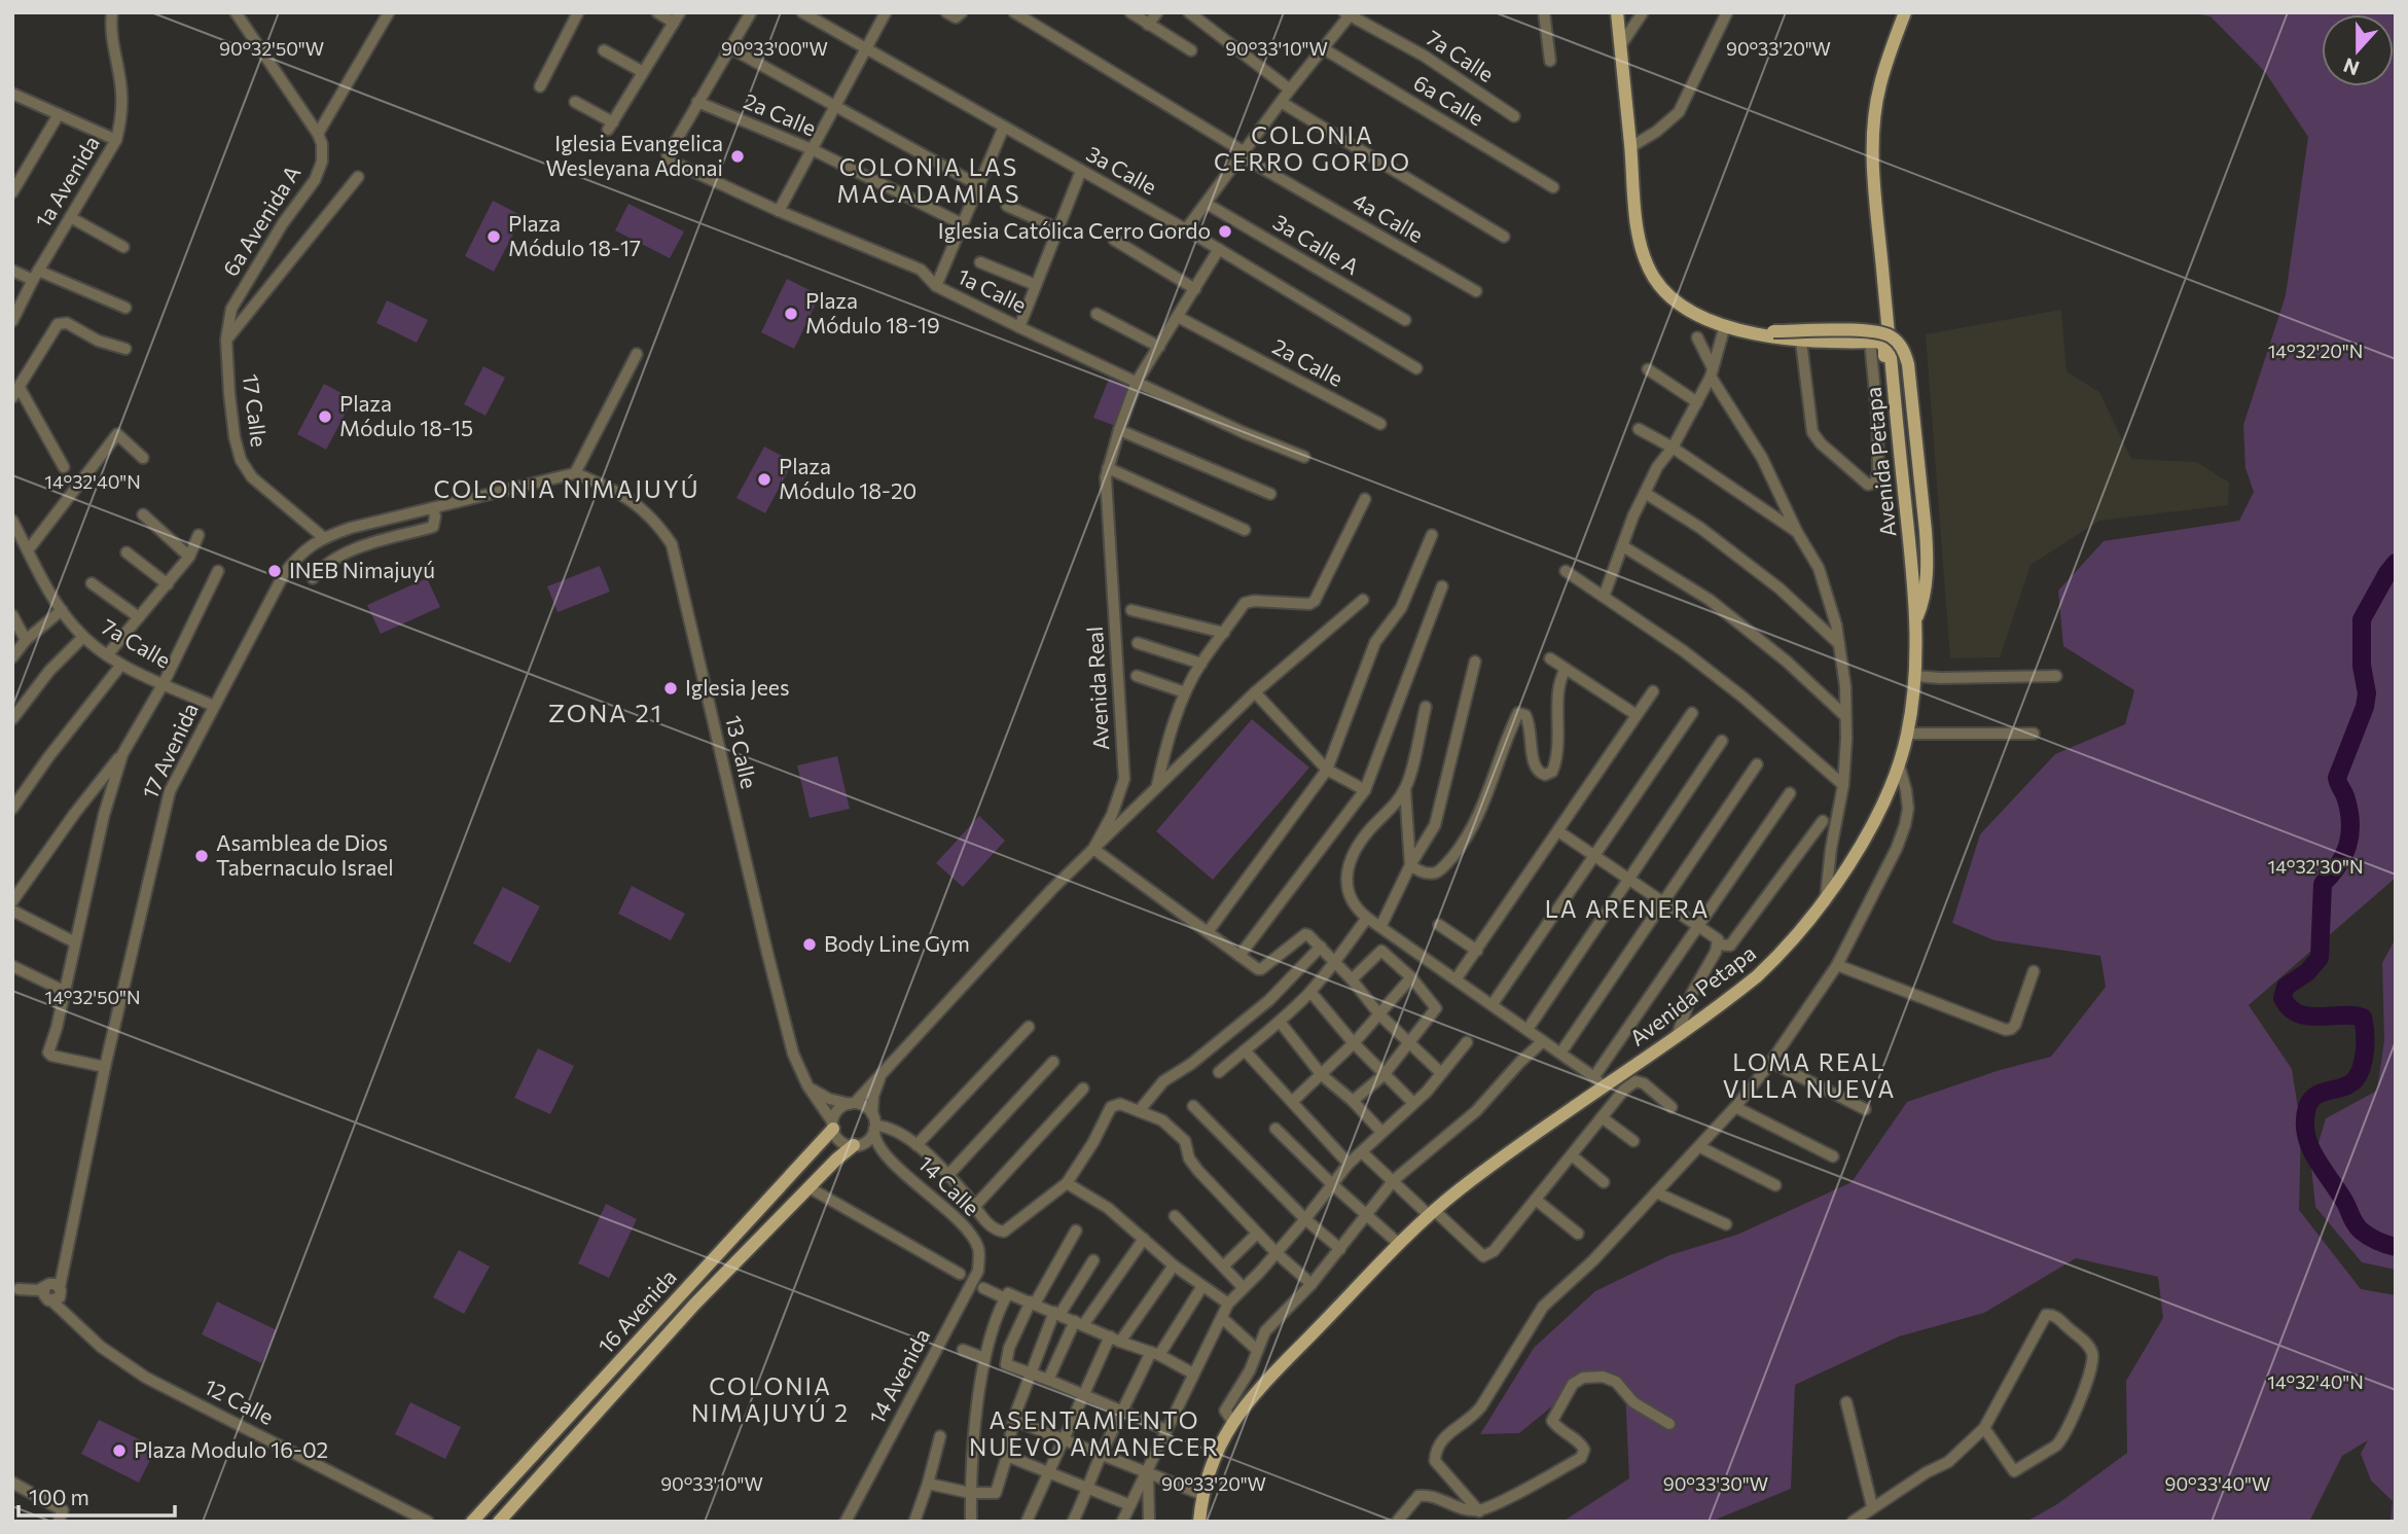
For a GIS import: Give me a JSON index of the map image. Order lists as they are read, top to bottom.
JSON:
{
  "streets": {
    "main road": ["Avenida Petapa", "16 Avenida"],
    "street": [
      "7a Calle",
      "6a Calle",
      "2a Calle",
      "3a Calle",
      "1a Avenida",
      "4a Calle",
      "6a Avenida A",
      "3a Calle A",
      "1a Calle",
      "17 Calle",
      "Avenida Real",
      "17 Avenida",
      "13 Calle",
      "14 Calle",
      "14 Avenida",
      "12 Calle"
    ]
  },
  "crossings": [
    ["7a Calle", "17 Avenida"],
    ["2a Calle", "1a Calle"],
    ["2a Calle", "Avenida Real"],
    ["3a Calle", "Avenida Real"],
    ["6a Avenida A", "17 Calle"],
    ["1a Calle", "Avenida Real"],
    ["17 Calle", "17 Avenida"],
    ["Avenida Real", "13 Calle"],
    ["Avenida Real", "14 Calle"],
    ["Avenida Real", "16 Avenida"],
    ["17 Avenida", "13 Calle"],
    ["17 Avenida", "12 Calle"],
    ["13 Calle", "14 Calle"],
    ["13 Calle", "16 Avenida"],
    ["14 Calle", "16 Avenida"],
    ["14 Calle", "14 Avenida"]
  ],
  "districts": [
    "COLONIA CERRO GORDO",
    "COLONIA LAS MACADAMIAS",
    "COLONIA NIMAJUYÚ",
    "ZONA 21",
    "LA ARENERA",
    "LOMA REAL VILLA NUEVA",
    "COLONIA NIMAJUYÚ 2",
    "ASENTAMIENTO NUEVO AMANECER"
  ],
  "places": [
    "Iglesia Evangelica Wesleyana Adonai",
    "Iglesia Católica Cerro Gordo",
    "Plaza Módulo 18-17",
    "Plaza Módulo 18-19",
    "Plaza Módulo 18-15",
    "Plaza Módulo 18-20",
    "INEB Nimajuyú",
    "Iglesia Jees",
    "Asamblea de Dios Tabernaculo Israel",
    "Body Line Gym",
    "Plaza Modulo 16-02"
  ],
  "scale_bar": "100 m",
  "north": "bottom",
  "coordinates": [
    "90°33'00\"W",
    "90°33'10\"W",
    "90°33'20\"W",
    "90°32'50\"W",
    "14°32'20\"N",
    "14°32'40\"N",
    "14°32'30\"N",
    "14°32'50\"N",
    "90°33'30\"W",
    "90°33'40\"W"
  ]
}
